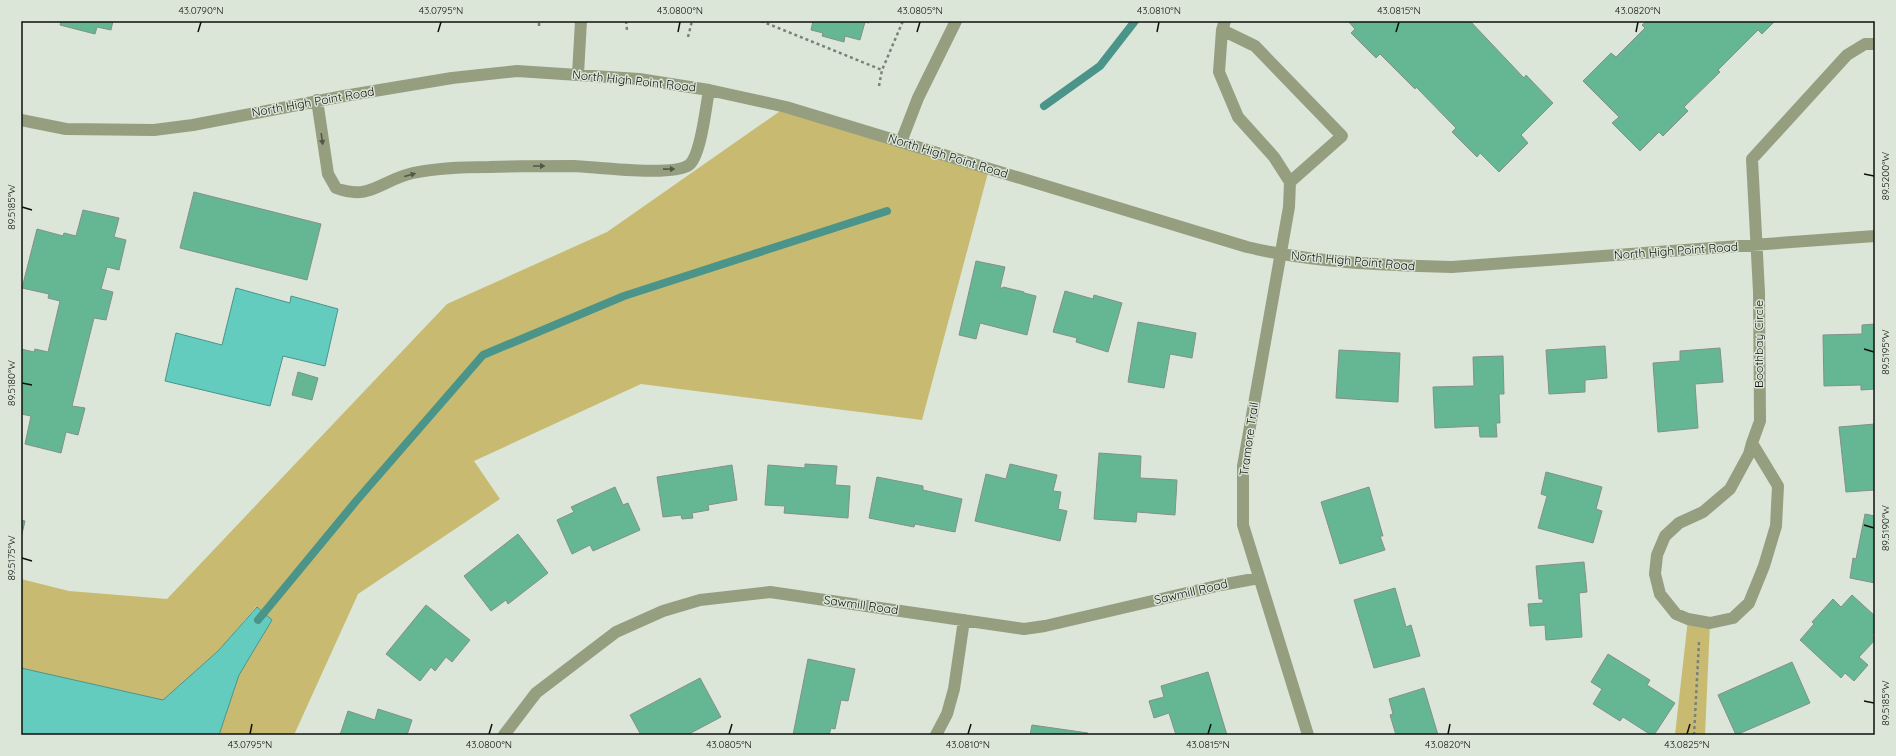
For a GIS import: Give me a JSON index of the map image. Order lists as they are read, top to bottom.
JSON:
{
  "streets": {
    "street": [
      "North High Point Road",
      "Boothbay Circle",
      "Tramore Trail",
      "Sawmill Road"
    ]
  },
  "crossings": [
    ["North High Point Road", "Boothbay Circle"],
    ["North High Point Road", "Tramore Trail"],
    ["Tramore Trail", "Sawmill Road"]
  ],
  "coordinates": [
    "43.0790°N",
    "43.0795°N",
    "43.0800°N",
    "43.0805°N",
    "43.0810°N",
    "43.0815°N",
    "43.0820°N",
    "89.5200°W",
    "89.5185°W",
    "89.5195°W",
    "89.5180°W",
    "89.5190°W",
    "89.5175°W",
    "43.0825°N"
  ]
}
